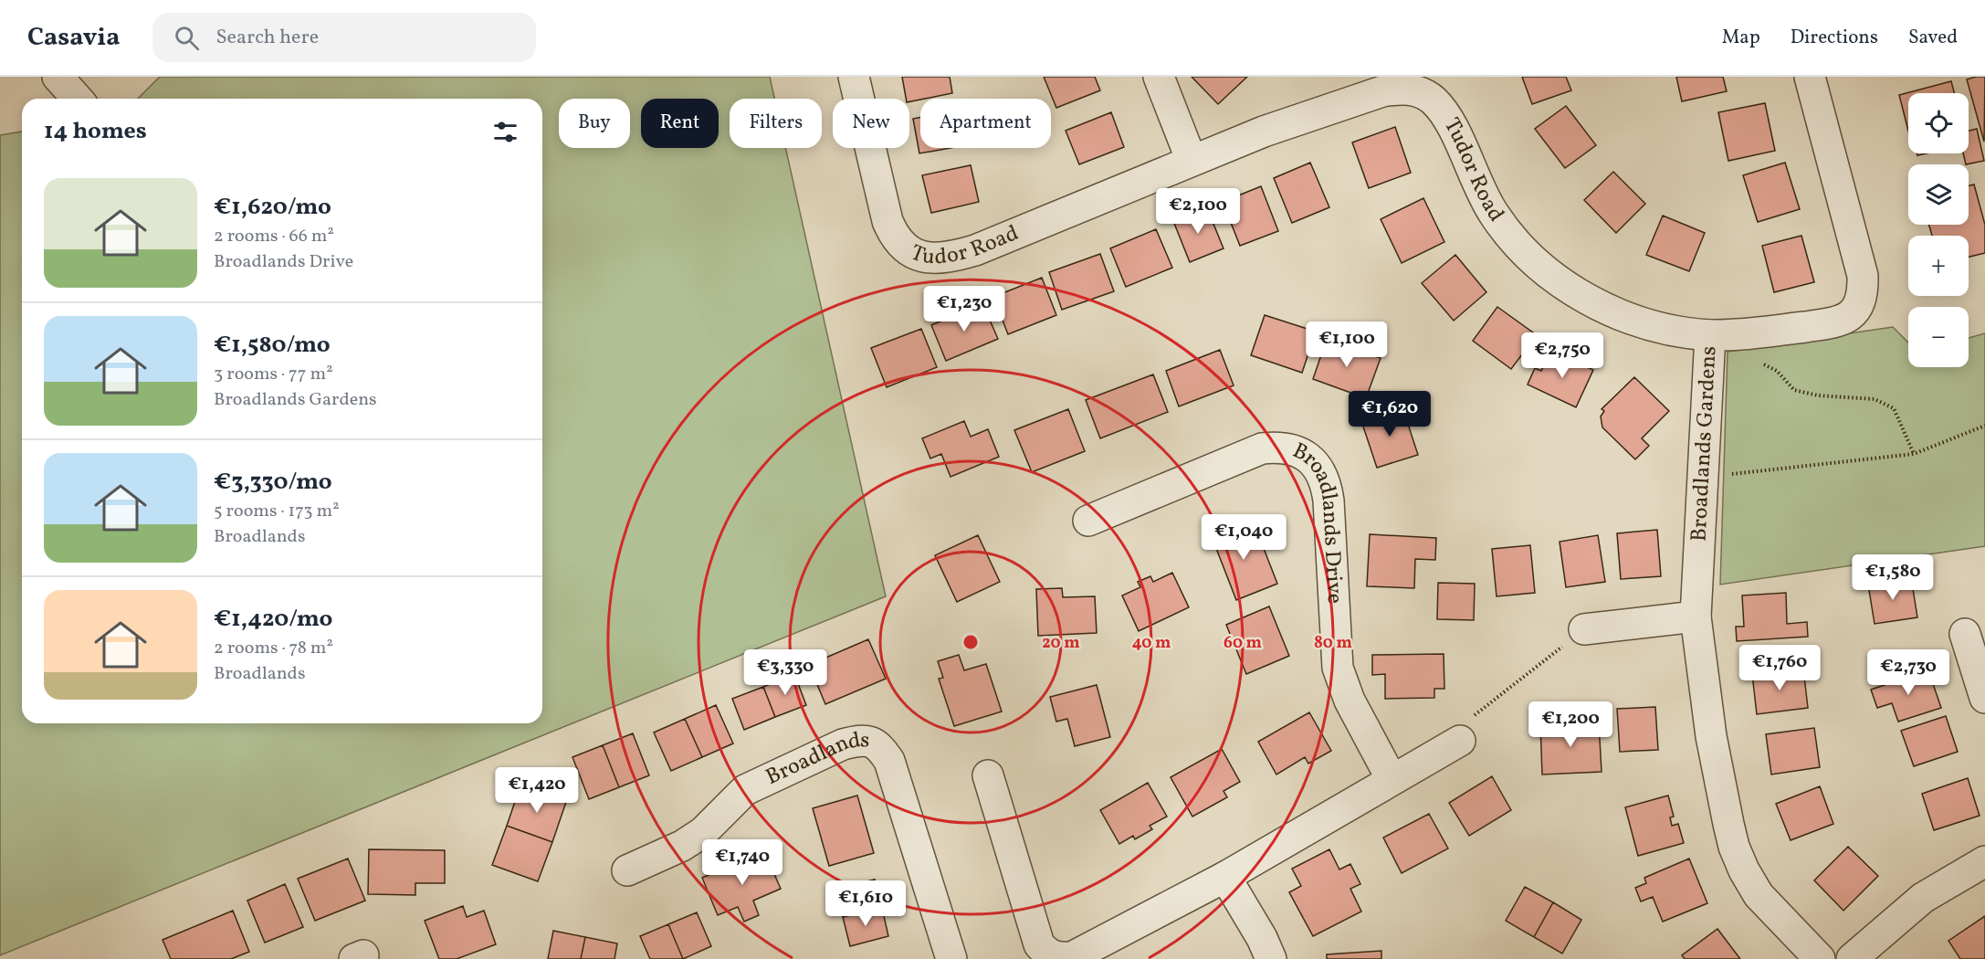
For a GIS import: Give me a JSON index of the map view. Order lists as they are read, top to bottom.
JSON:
{
  "streets": {
    "street": [
      "Tudor Road",
      "Broadlands Gardens",
      "Broadlands Drive",
      "Broadlands"
    ]
  },
  "crossings": [
    ["Tudor Road", "Broadlands Gardens"]
  ],
  "page": {
    "header": "Casavia",
    "search": "Search here",
    "nav": ["Map", "Directions", "Saved"],
    "map_buttons": ["+", "−"],
    "chip": [
      "Buy",
      "Rent",
      "Filters",
      "New",
      "Apartment"
    ],
    "heading": "14 homes",
    "list": [
      {
        "name": "€1,620/mo",
        "note": "2 rooms · 66 m² · Broadlands Drive"
      },
      {
        "name": "€1,580/mo",
        "note": "3 rooms · 77 m² · Broadlands Gardens"
      },
      {
        "name": "€3,330/mo",
        "note": "5 rooms · 173 m² · Broadlands"
      },
      {
        "name": "€1,420/mo",
        "note": "2 rooms · 78 m² · Broadlands"
      }
    ],
    "price": [
      "€2,100",
      "€1,230",
      "€1,100",
      "€2,750",
      "€1,620",
      "€1,040",
      "€1,580",
      "€1,760",
      "€3,330",
      "€2,730",
      "€1,200",
      "€1,420",
      "€1,740",
      "€1,610"
    ]
  },
  "rings": [
    "20 m",
    "40 m",
    "60 m",
    "80 m"
  ]
}
